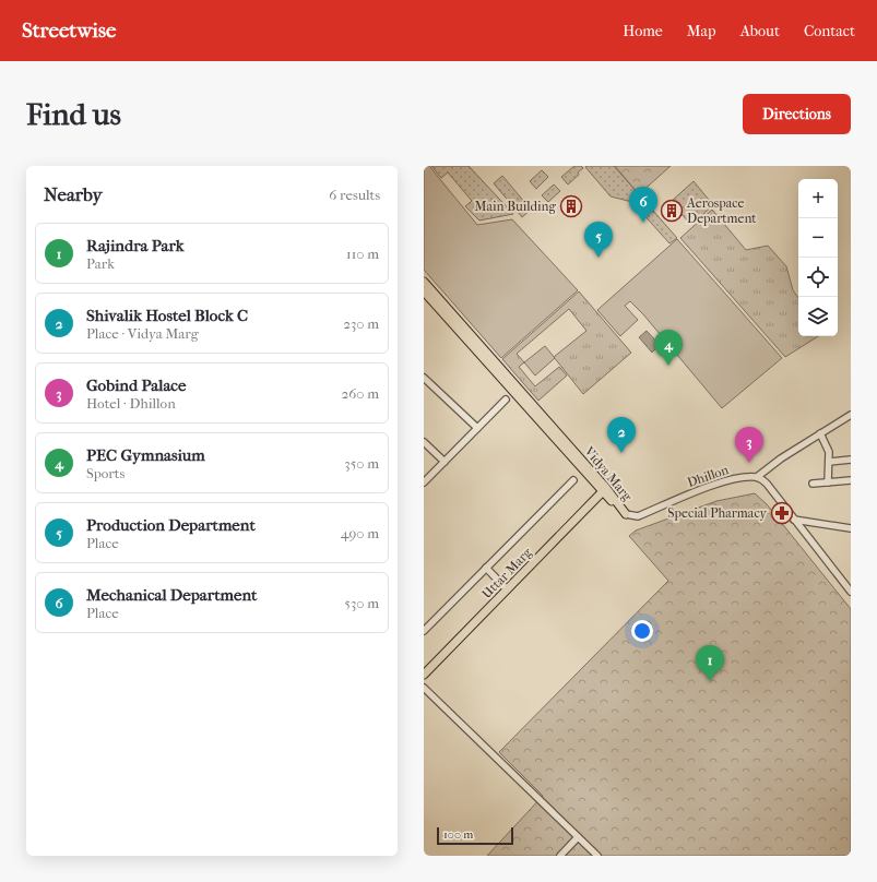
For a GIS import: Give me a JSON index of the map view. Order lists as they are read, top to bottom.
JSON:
{
  "streets": {
    "main road": ["Vidya Marg", "Uttar Marg"],
    "street": ["Dhillon"]
  },
  "crossings": [
    ["Vidya Marg", "Dhillon"],
    ["Vidya Marg", "Uttar Marg"]
  ],
  "places": {
    "building": ["Main Building", "Aerospace Department"],
    "pharmacy": ["Special Pharmacy"]
  },
  "scale_bar": "100 m",
  "page": {
    "header": "Streetwise",
    "nav": [
      "Home",
      "Map",
      "About",
      "Contact"
    ],
    "buttons": "Directions",
    "title": "Find us",
    "heading": ["Nearby", "6 results"],
    "map_buttons": ["+", "−"],
    "pins": [
      "6",
      "5",
      "4",
      "2",
      "3",
      "1"
    ],
    "list": [
      {
        "mark": "1",
        "name": "Rajindra Park",
        "note": "Park",
        "value": "110 m"
      },
      {
        "mark": "2",
        "name": "Shivalik Hostel Block C",
        "note": "Place · Vidya Marg",
        "value": "230 m"
      },
      {
        "mark": "3",
        "name": "Gobind Palace",
        "note": "Hotel · Dhillon",
        "value": "260 m"
      },
      {
        "mark": "4",
        "name": "PEC Gymnasium",
        "note": "Sports",
        "value": "350 m"
      },
      {
        "mark": "5",
        "name": "Production Department",
        "note": "Place",
        "value": "490 m"
      },
      {
        "mark": "6",
        "name": "Mechanical Department",
        "note": "Place",
        "value": "530 m"
      }
    ],
    "scale": "100 m"
  }
}
